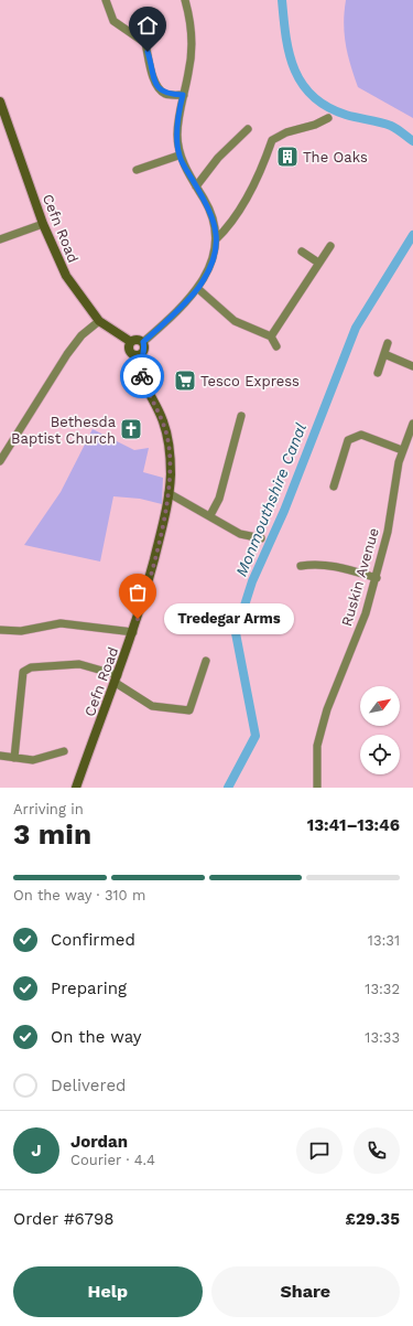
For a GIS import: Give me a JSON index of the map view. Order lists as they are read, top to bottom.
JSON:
{
  "streets": {
    "main road": ["Cefn Road"],
    "street": ["Ruskin Avenue"]
  },
  "water": ["Monmouthshire Canal"],
  "places": {
    "building": ["The Oaks"],
    "supermarket": ["Tesco Express"],
    "church": ["Bethesda Baptist Church"],
    "other": ["Tredegar Arms"]
  },
  "north": "top right",
  "page": {
    "bubble": "Tredegar Arms",
    "heading": ["3 min", "Arriving in", "13:41–13:46"],
    "panel": [
      "Jordan",
      "Courier · 4.4",
      "Order #6798",
      "£29.35"
    ],
    "bar": "On the way · 310 m",
    "list": [
      ["Confirmed", "13:31"],
      ["Preparing", "13:32"],
      ["On the way", "13:33"],
      "Delivered"
    ],
    "round": "J",
    "buttons": ["Help", "Share"]
  }
}
